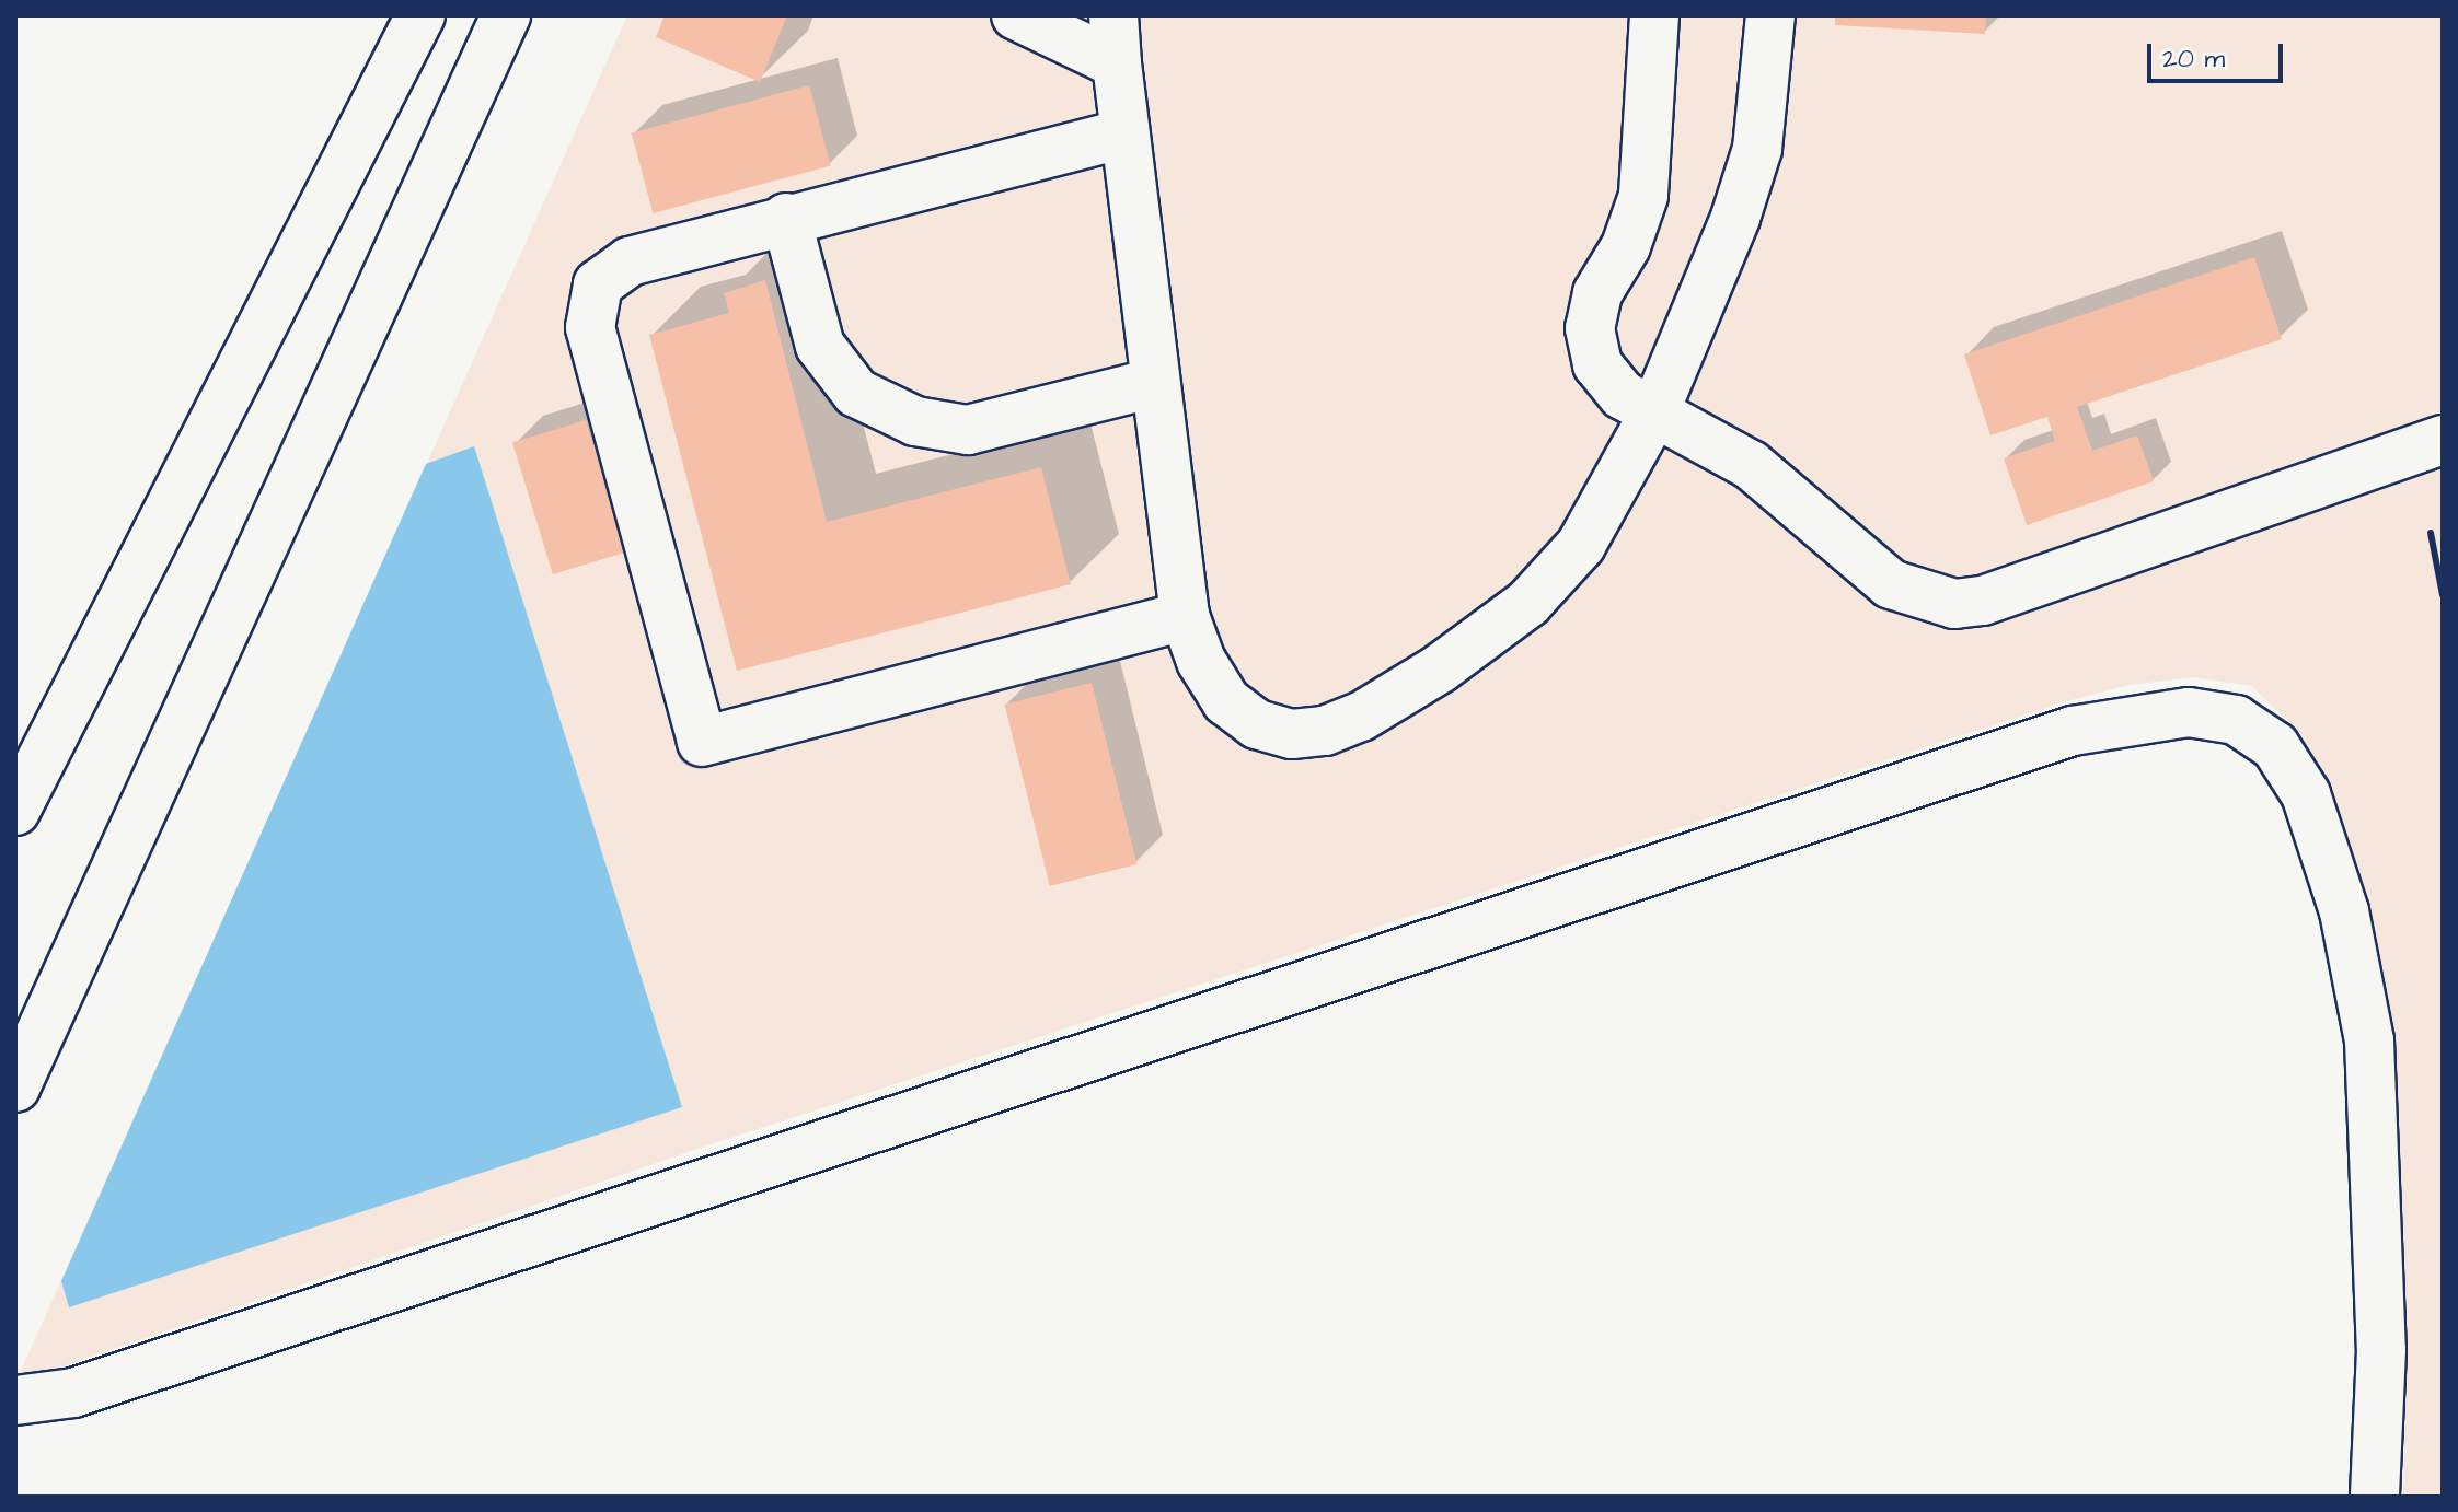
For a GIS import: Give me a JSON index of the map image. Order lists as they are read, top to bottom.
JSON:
{
  "scale_bar": "20 m"
}
